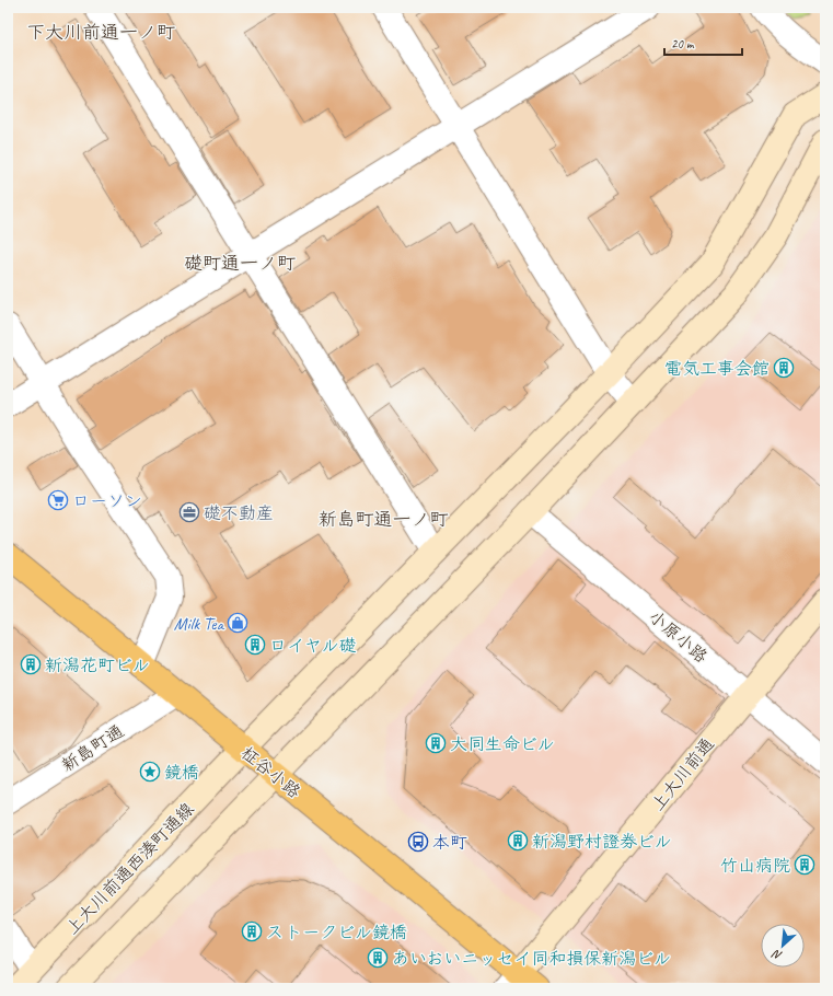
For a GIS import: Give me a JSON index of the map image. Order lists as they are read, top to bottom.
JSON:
{
  "streets": {
    "highway": ["柾谷小路"],
    "street": [
      "小原小路",
      "新島町通",
      "上大川前通",
      "上大川前通西湊町通線"
    ]
  },
  "crossings": [
    ["小原小路", "上大川前通"],
    ["新島町通", "柾谷小路"],
    ["柾谷小路", "上大川前通"],
    ["柾谷小路", "上大川前通西湊町通線"]
  ],
  "districts": ["下大川前通一ノ町", "礎町通一ノ町", "新島町通一ノ町"],
  "places": {
    "building": [
      "電気工事会館",
      "ロイヤル礎",
      "新潟花町ビル",
      "大同生命ビル",
      "新潟野村證券ビル",
      "竹山病院",
      "ストークビル鏡橋",
      "あいおいニッセイ同和損保新潟ビル"
    ],
    "supermarket": ["ローソン"],
    "office": ["礎不動産"],
    "shop": ["Milk Tea"],
    "place": ["鏡橋"],
    "bus stop": ["本町"]
  },
  "scale_bar": "20 m",
  "north": "bottom left"
}
